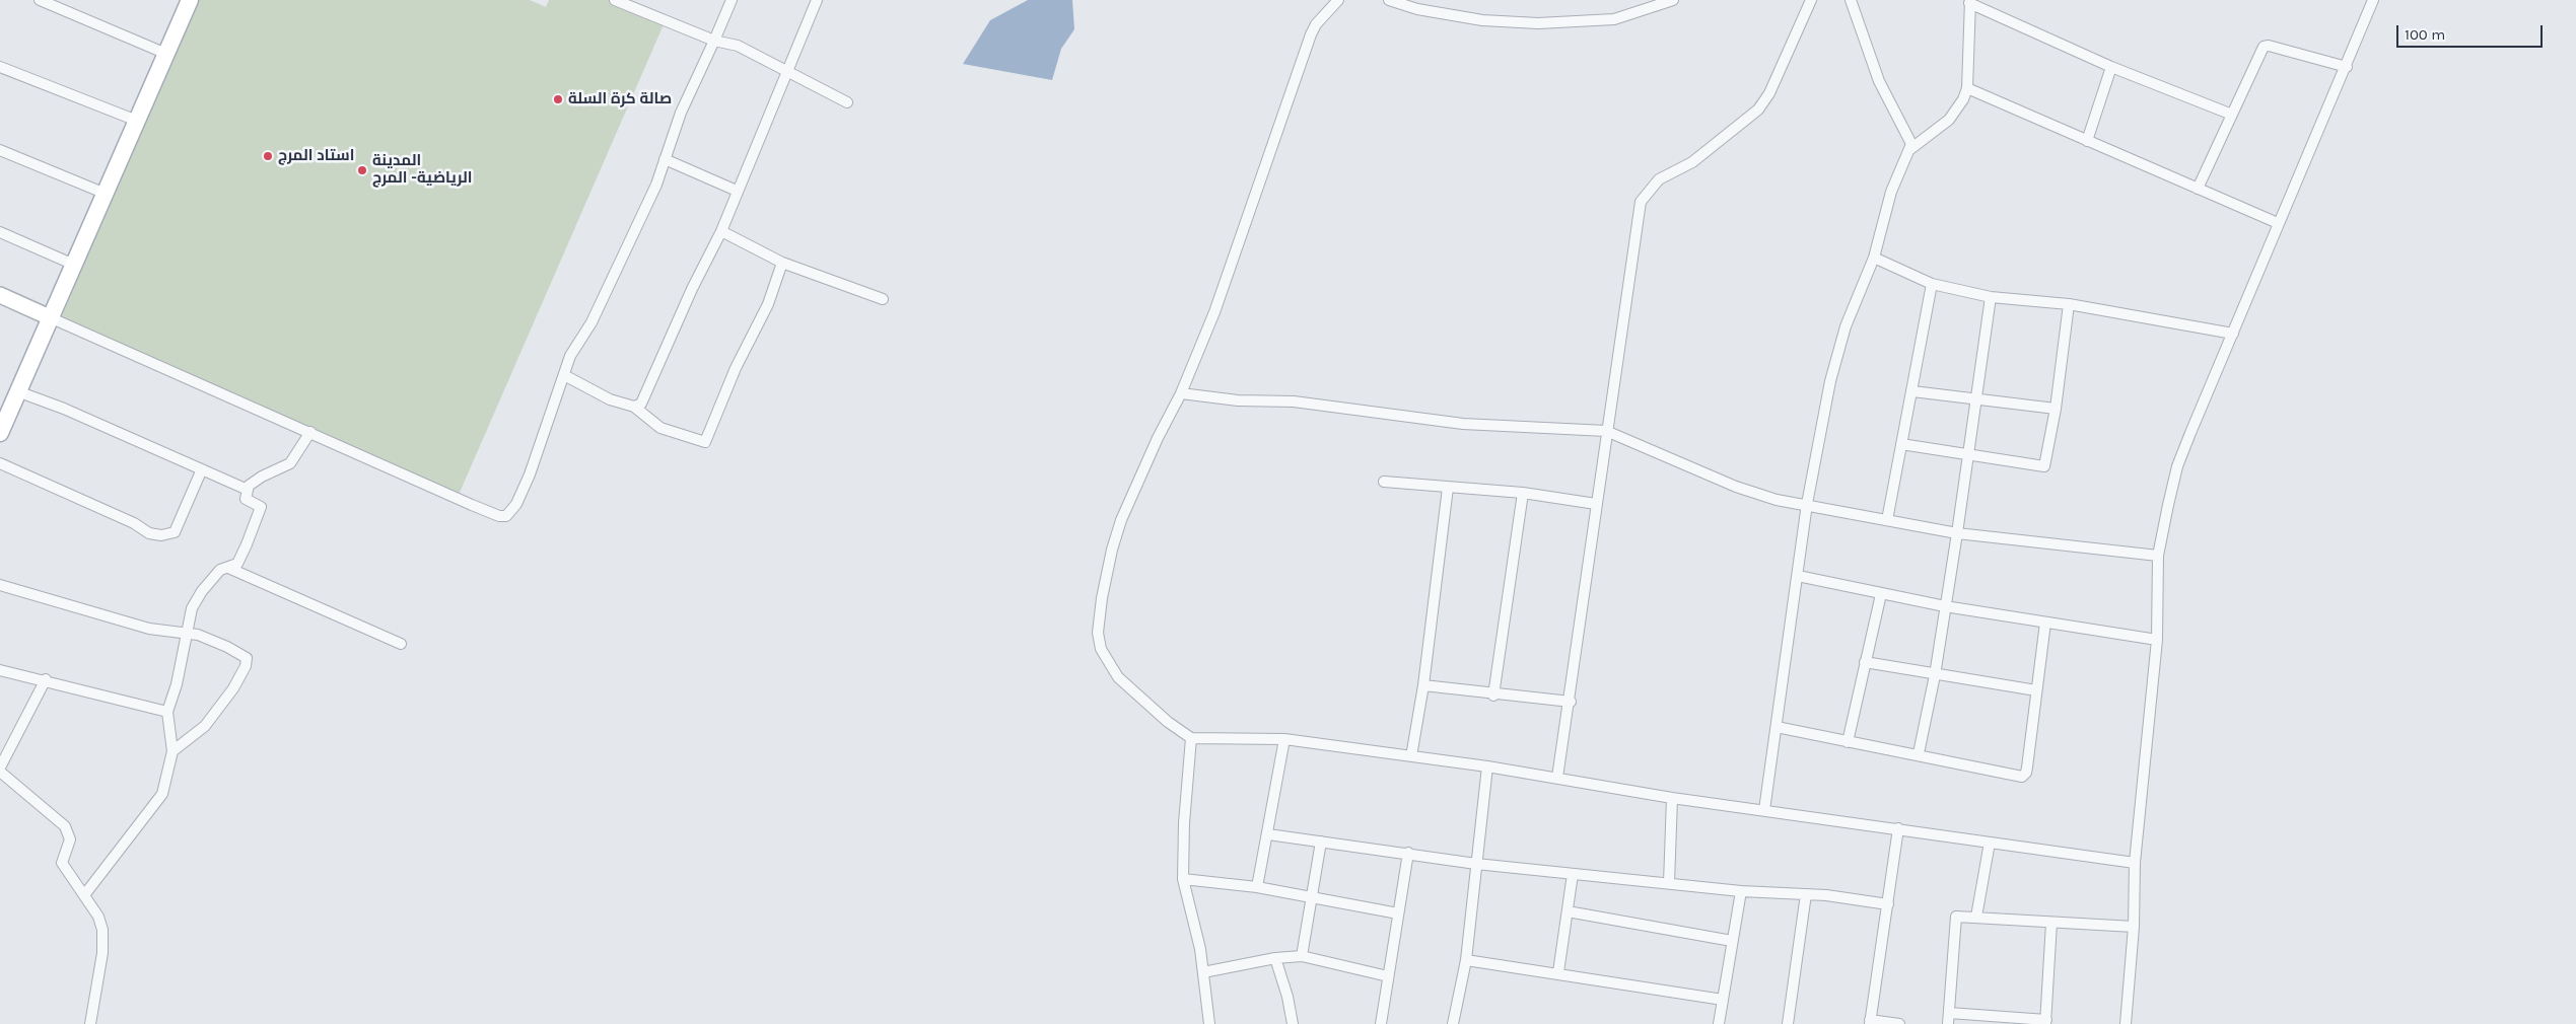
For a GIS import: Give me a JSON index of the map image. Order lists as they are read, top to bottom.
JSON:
{
  "places": ["صالة كرة السلة", "استاد المرج", "المدينة الرياضية- المرج"],
  "scale_bar": "100 m"
}
